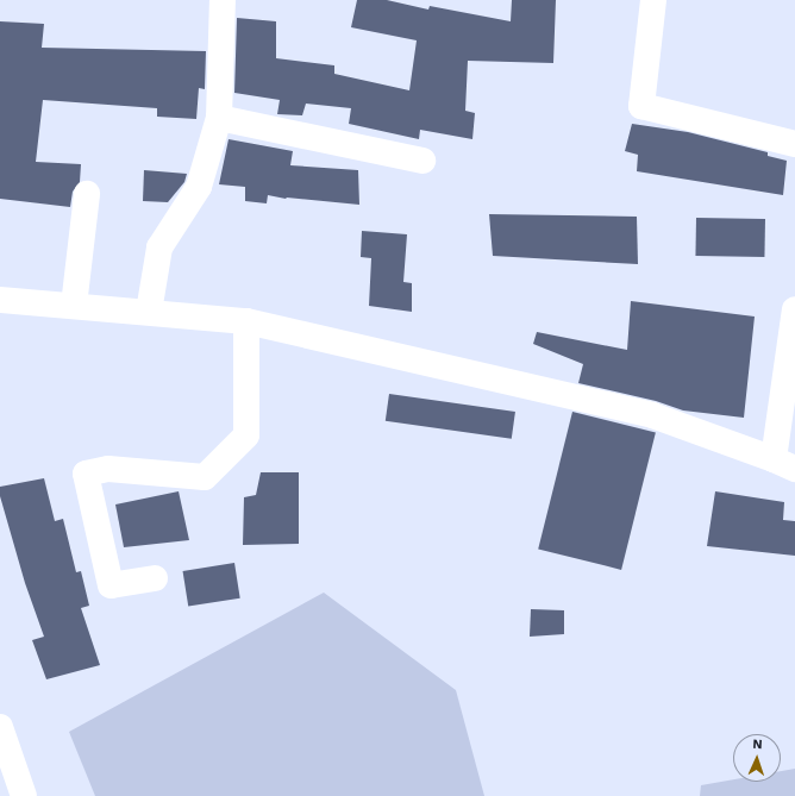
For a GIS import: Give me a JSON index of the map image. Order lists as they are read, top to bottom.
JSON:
{
  "north": "top"
}
